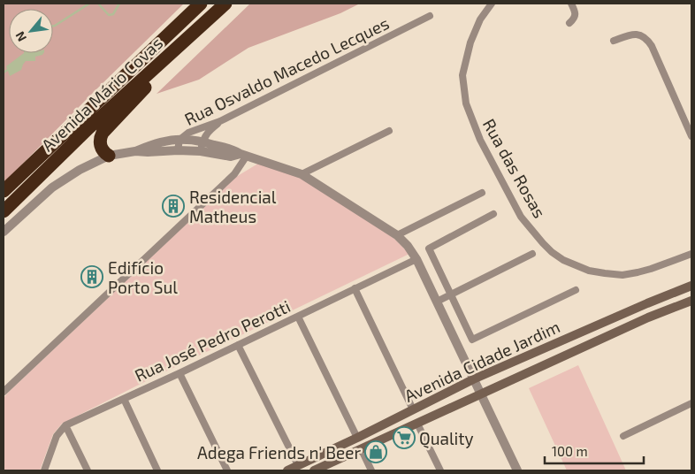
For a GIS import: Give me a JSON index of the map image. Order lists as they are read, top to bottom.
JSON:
{
  "streets": {
    "highway": ["Avenida Mário Covas"],
    "main road": ["Avenida Cidade Jardim"],
    "street": ["Rua Osvaldo Macedo Lecques", "Rua das Rosas", "Rua José Pedro Perotti"]
  },
  "places": {
    "building": ["Residencial Matheus", "Edifício Porto Sul"],
    "supermarket": ["Quality"],
    "shop": ["Adega Friends n' Beer"]
  },
  "scale_bar": "100 m",
  "north": "bottom left"
}
